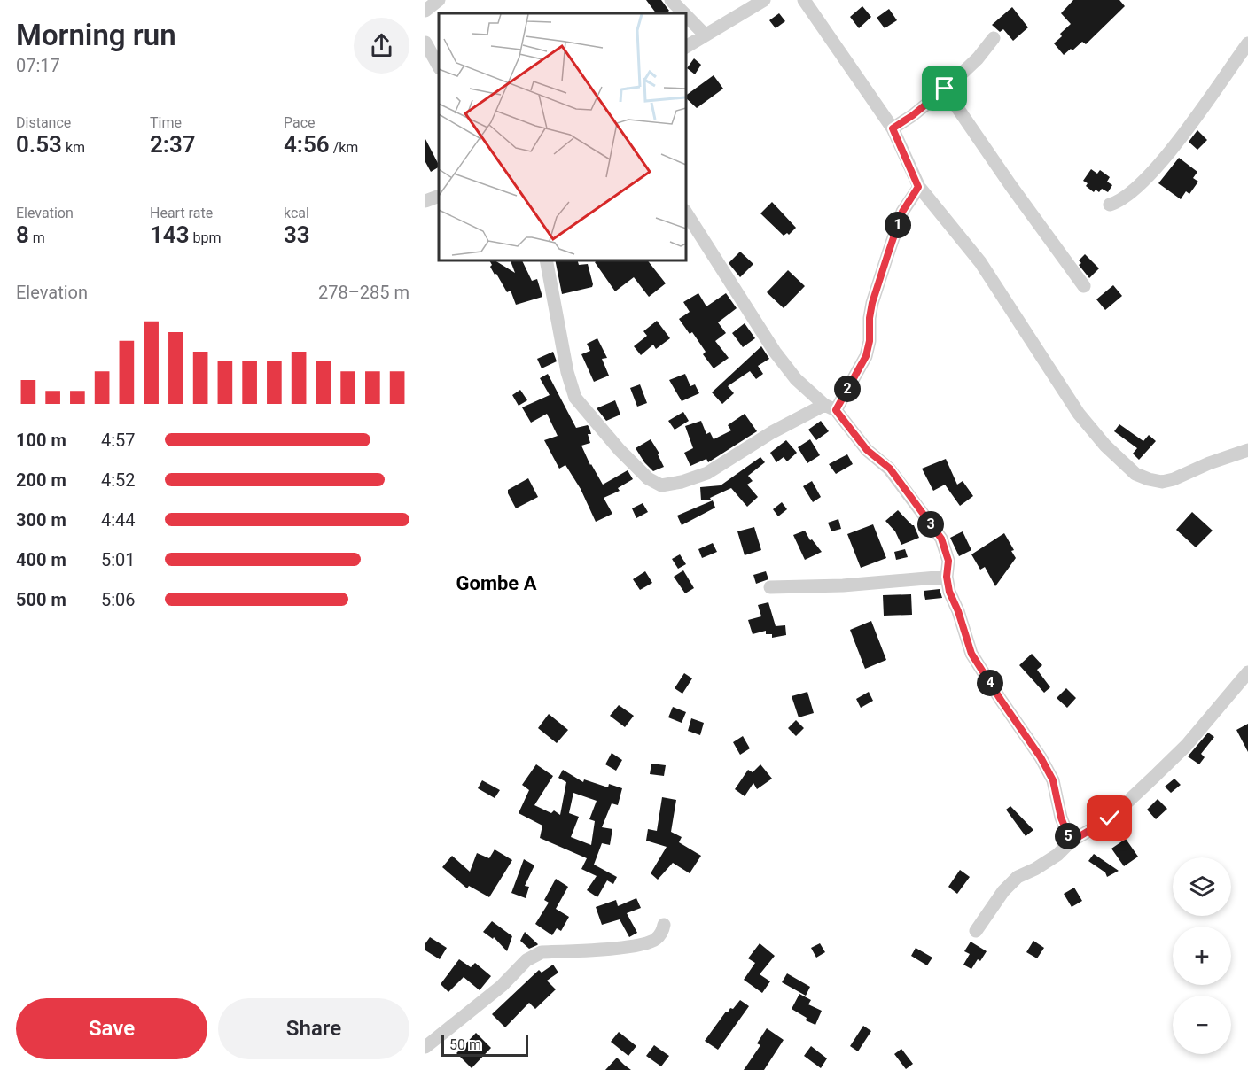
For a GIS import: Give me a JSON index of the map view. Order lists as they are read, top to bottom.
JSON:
{
  "districts": ["Gombe A"],
  "scale_bar": "50 m",
  "page": {
    "heading": ["Morning run", "07:17"],
    "stats": [
      ["Distance", "0.53 km"],
      ["Time", "2:37"],
      ["Pace", "4:56 /km"],
      ["Elevation", "8 m"],
      ["Heart rate", "143 bpm"],
      ["kcal", "33"]
    ],
    "pins": [
      "1",
      "2",
      "3",
      "4",
      "5"
    ],
    "chart": ["Elevation", "278–285 m"],
    "list": [
      {
        "name": "100 m",
        "note": "4:57"
      },
      {
        "name": "200 m",
        "note": "4:52"
      },
      {
        "name": "300 m",
        "note": "4:44"
      },
      {
        "name": "400 m",
        "note": "5:01"
      },
      {
        "name": "500 m",
        "note": "5:06"
      }
    ],
    "map_buttons": ["+", "−"],
    "buttons": ["Save", "Share"],
    "scale": "50 m"
  }
}
